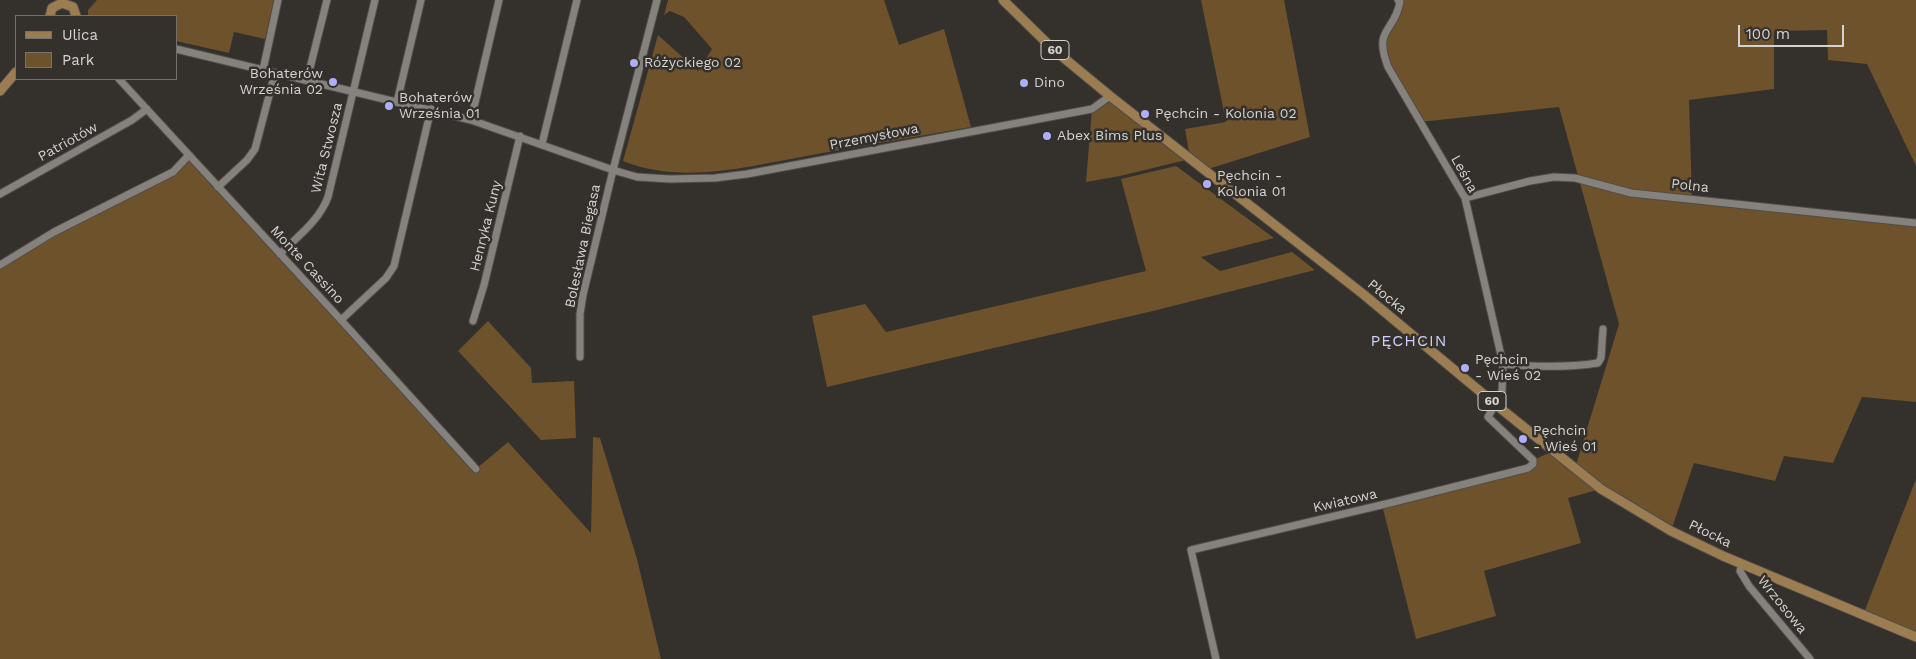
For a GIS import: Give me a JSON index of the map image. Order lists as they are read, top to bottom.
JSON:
{
  "streets": {
    "main road": ["60", "Płocka"],
    "street": [
      "Przemysłowa",
      "Patriotów",
      "Wita Stwosza",
      "Leśna",
      "Polna",
      "Henryka Kuny",
      "Bolesława Biegasa",
      "Monte Cassino",
      "Kwiatowa",
      "Wrzosowa"
    ]
  },
  "crossings": [
    ["Przemysłowa", "Wita Stwosza"],
    ["Przemysłowa", "Henryka Kuny"],
    ["Przemysłowa", "Bolesława Biegasa"],
    ["Przemysłowa", "Płocka"],
    ["Patriotów", "Monte Cassino"],
    ["Wita Stwosza", "Monte Cassino"],
    ["Leśna", "Polna"],
    ["Leśna", "Płocka"],
    ["Leśna", "Kwiatowa"],
    ["Płocka", "Kwiatowa"],
    ["Płocka", "Wrzosowa"]
  ],
  "districts": ["PĘCHCIN"],
  "places": [
    "Różyckiego 02",
    "Bohaterów Września 02",
    "Dino",
    "Bohaterów Września 01",
    "Pęchcin - Kolonia 02",
    "Abex Bims Plus",
    "Pęchcin - Kolonia 01",
    "Pęchcin - Wieś 02",
    "Pęchcin - Wieś 01"
  ],
  "legend": ["Ulica", "Park"],
  "scale_bar": "100 m"
}
